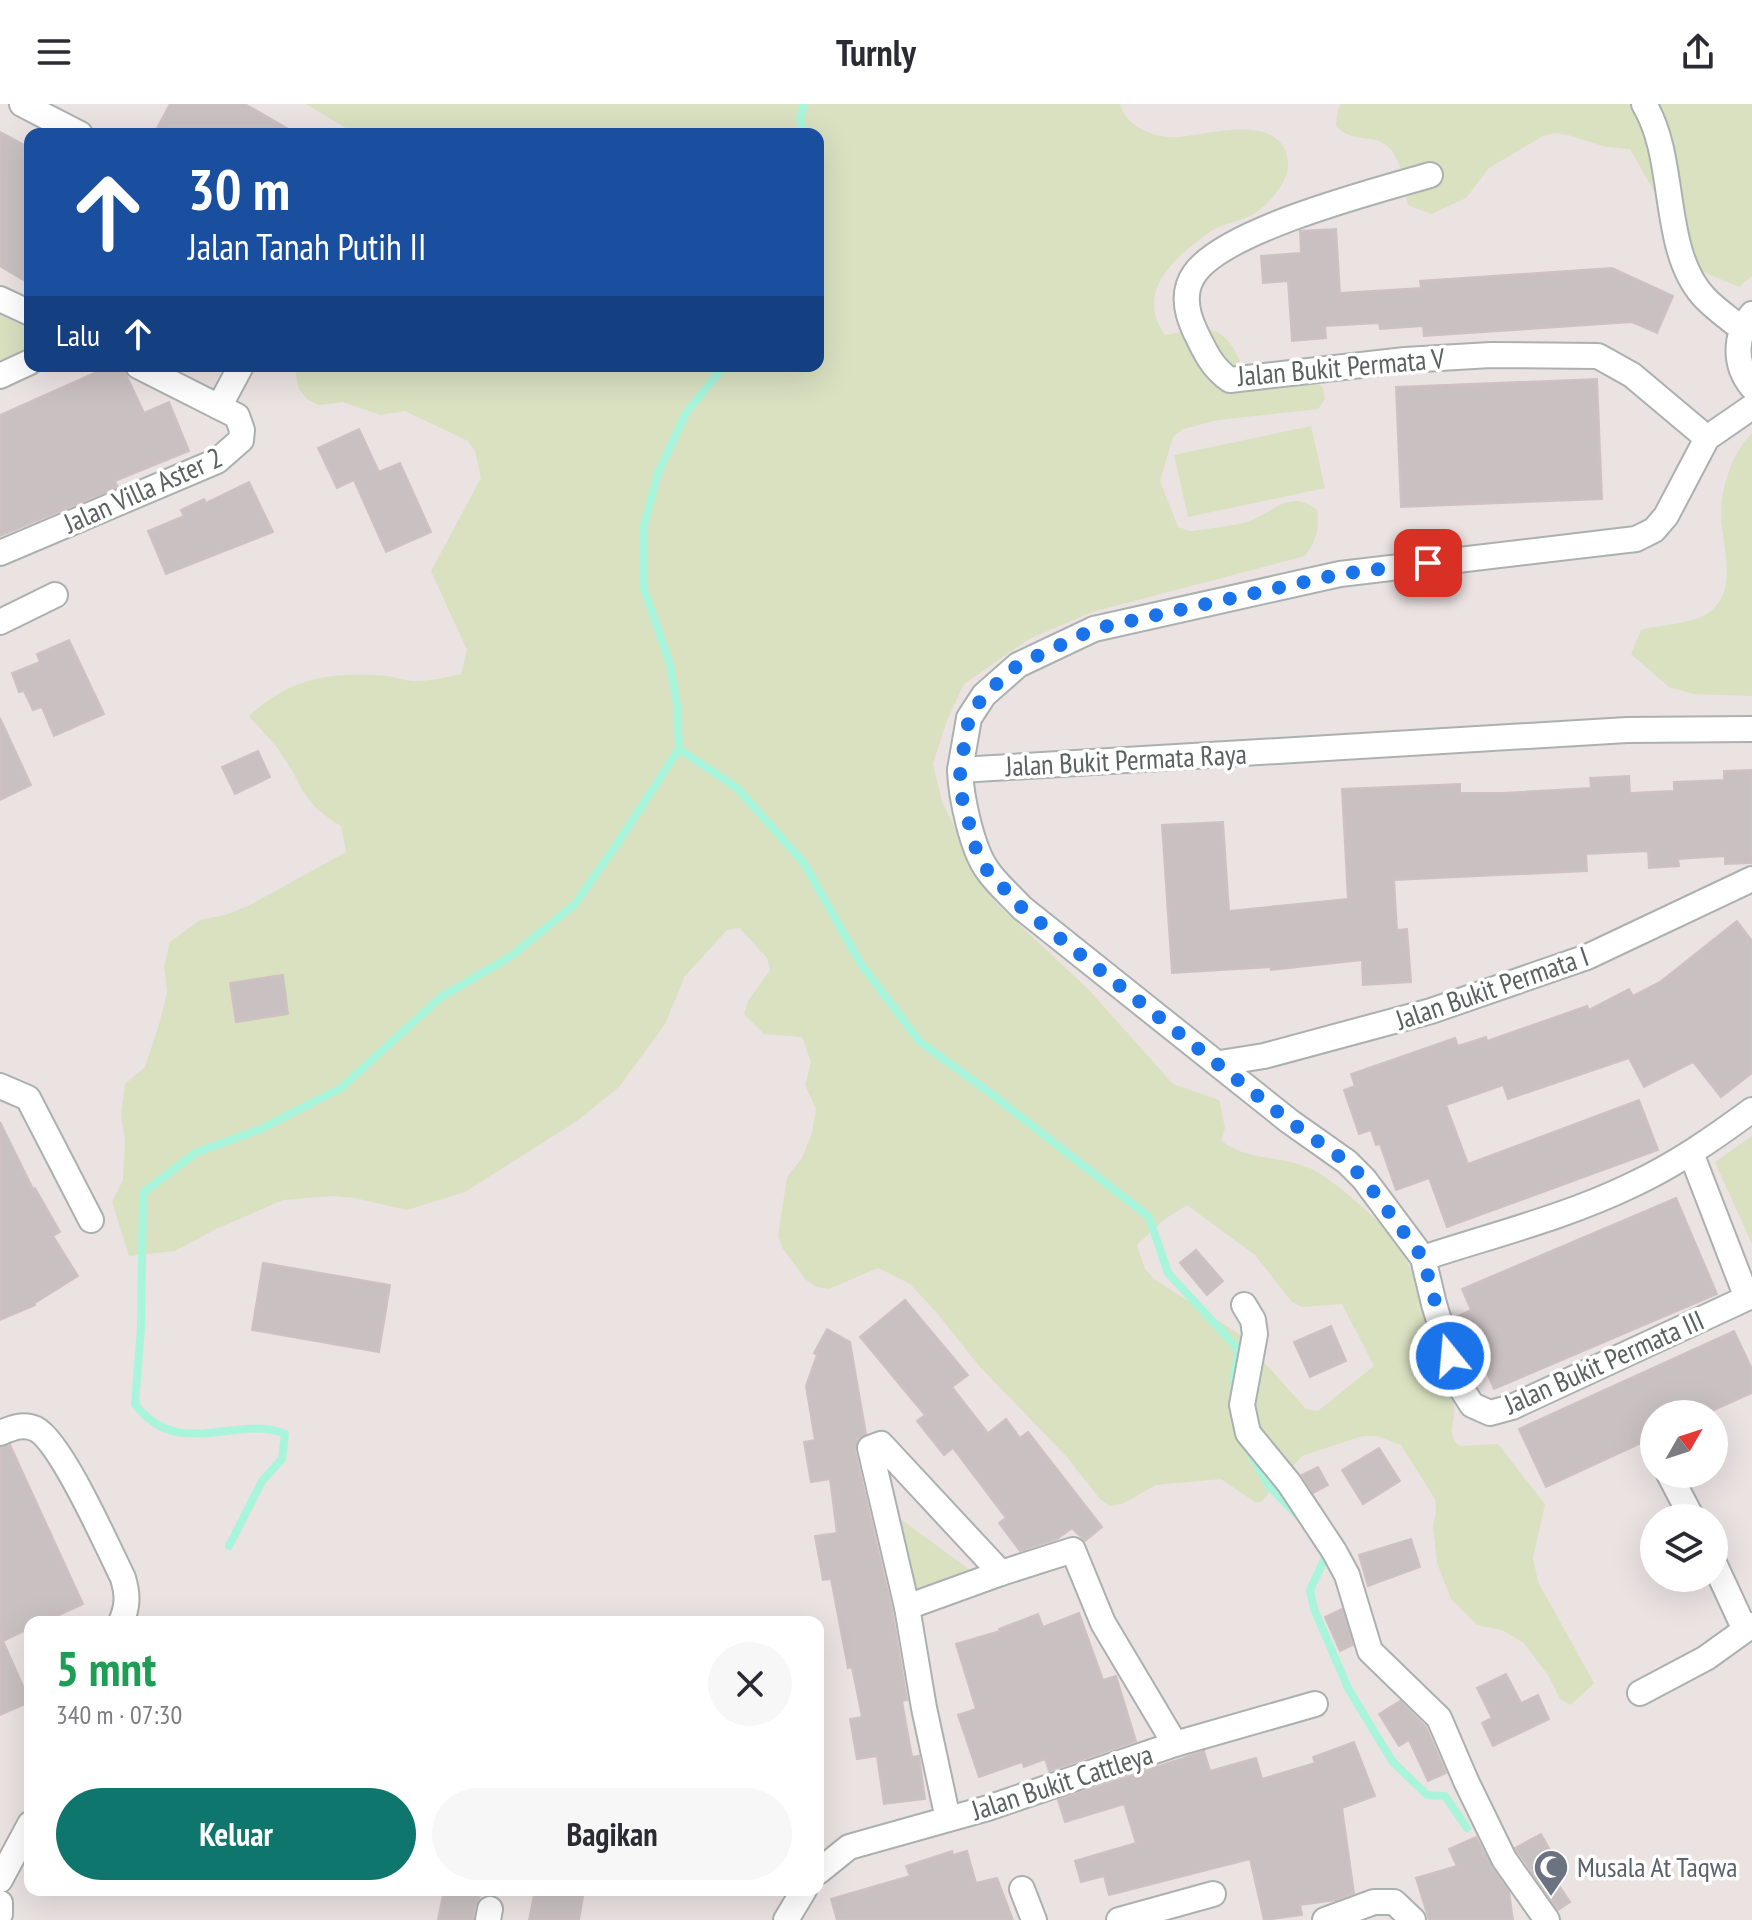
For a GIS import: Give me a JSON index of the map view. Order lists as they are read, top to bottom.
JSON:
{
  "streets": {
    "street": [
      "Jalan Bukit Permata V",
      "Jalan Villa Aster 2",
      "Jalan Bukit Permata Raya",
      "Jalan Bukit Permata I",
      "Jalan Bukit Permata III",
      "Jalan Bukit Cattleya"
    ]
  },
  "crossings": [
    ["Jalan Bukit Permata V", "Jalan Bukit Permata Raya"]
  ],
  "places": {
    "mosque": ["Musala At Taqwa"]
  },
  "north": "top right",
  "page": {
    "header": "Turnly",
    "turn": ["30 m", "Jalan Tanah Putih II"],
    "then": "Lalu",
    "heading": ["5 mnt", "340 m · 07:30"],
    "buttons": ["Keluar", "Bagikan"]
  }
}
